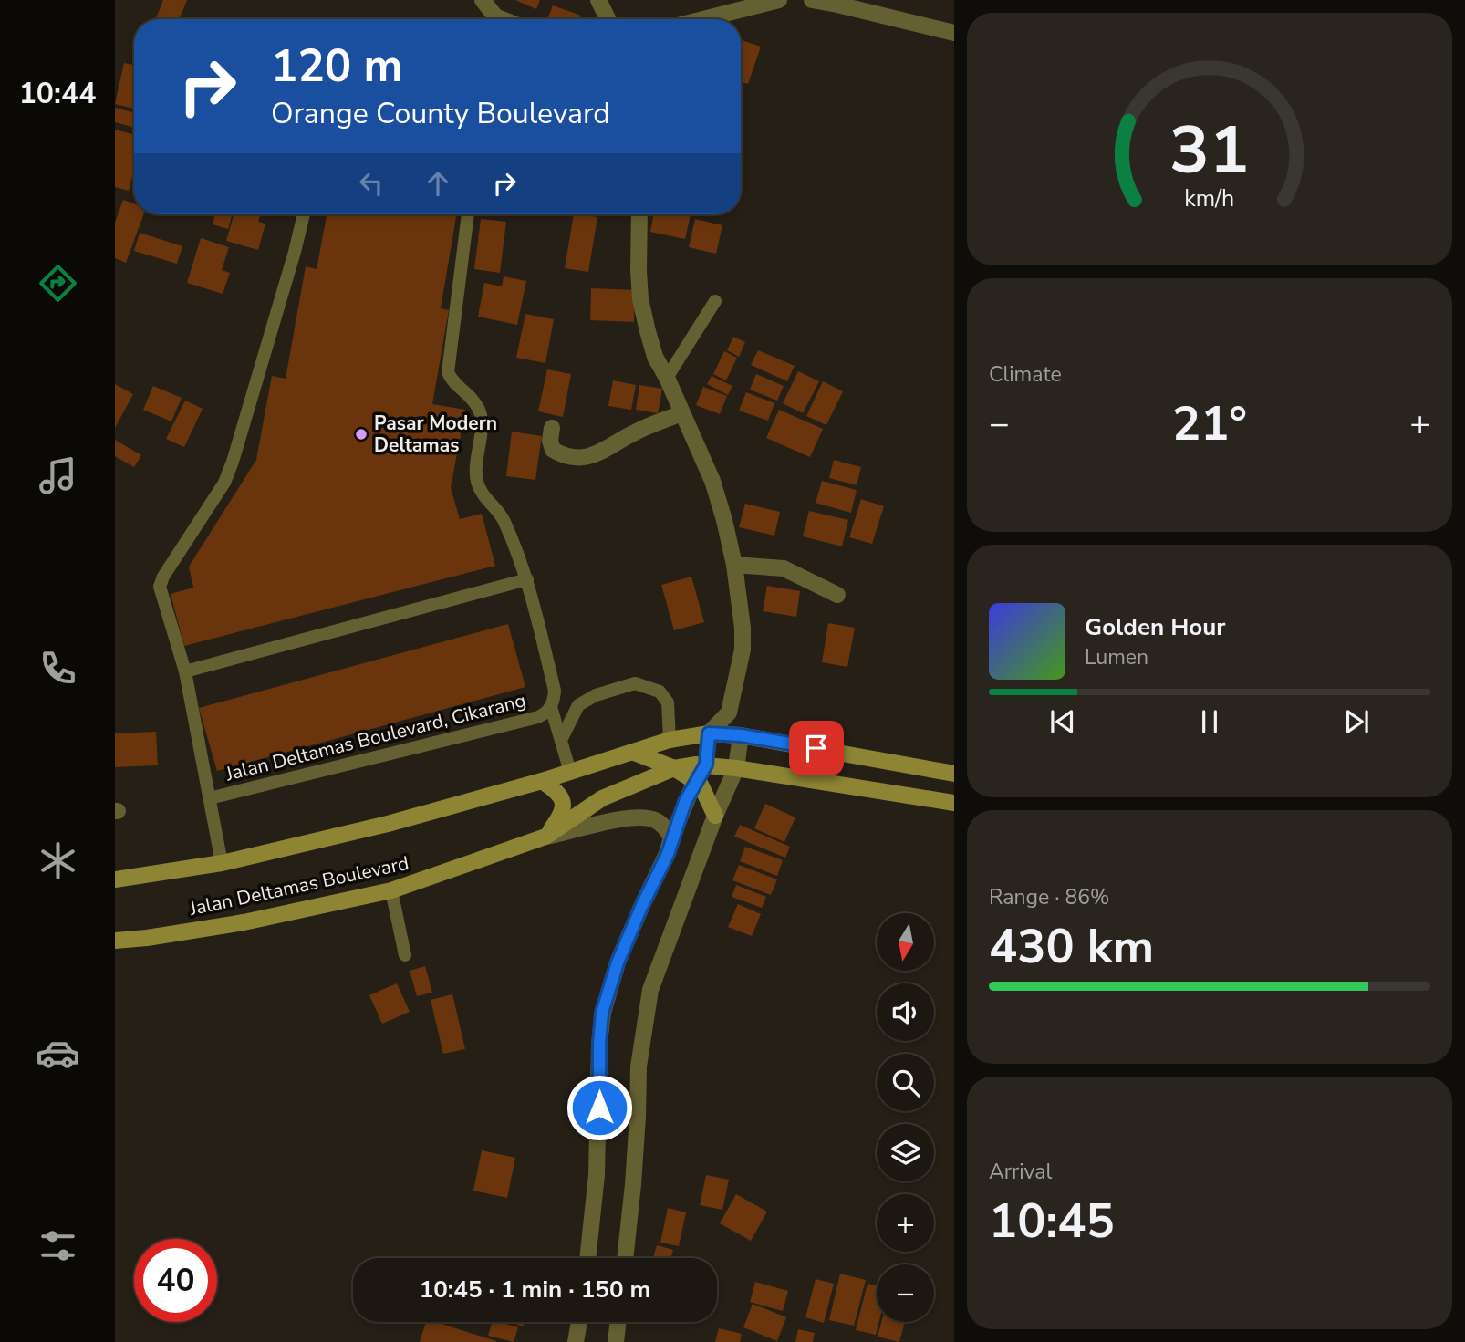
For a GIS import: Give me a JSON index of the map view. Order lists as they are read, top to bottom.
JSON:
{
  "streets": {
    "main road": ["Jalan Deltamas Boulevard"],
    "lane": ["Jalan Deltamas Boulevard, Cikarang"]
  },
  "crossings": [
    ["Jalan Deltamas Boulevard, Cikarang", "Jalan Deltamas Boulevard"]
  ],
  "places": ["Pasar Modern Deltamas"],
  "north": "bottom",
  "page": {
    "tabs": "10:44",
    "turn": ["120 m", "Orange County Boulevard"],
    "tile": [
      "Climate",
      ["Range · 86%", "430 km"],
      ["Arrival", "10:45"]
    ],
    "heat": ["−", "21°", "+"],
    "song": ["Golden Hour", "Lumen"],
    "map_buttons": ["+", "−"],
    "limit": "40",
    "trip": "10:45 · 1 min · 150 m",
    "gauge": ["31", "km/h"]
  }
}
